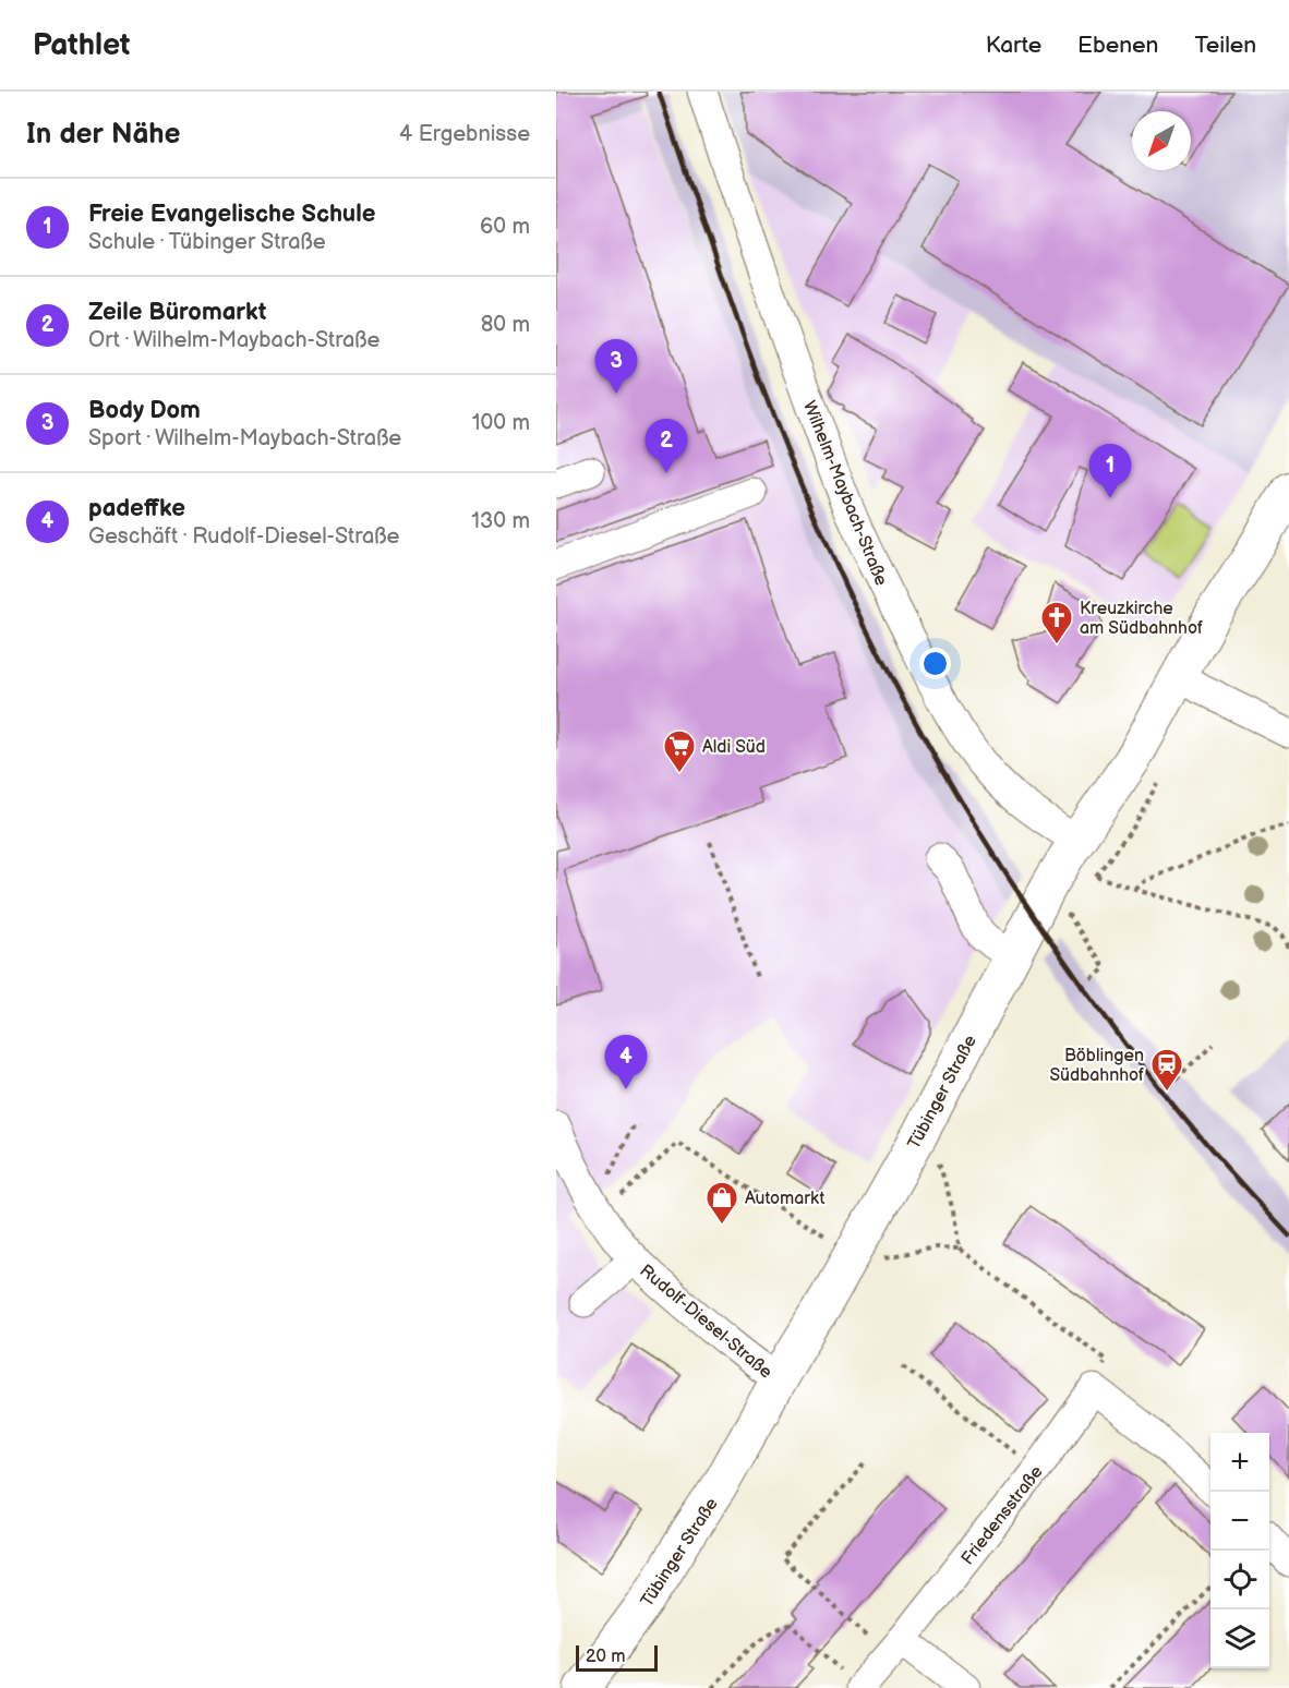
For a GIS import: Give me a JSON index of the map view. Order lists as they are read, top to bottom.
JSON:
{
  "streets": {
    "main road": ["Tübinger Straße"],
    "street": ["Wilhelm-Maybach-Straße", "Rudolf-Diesel-Straße", "Friedensstraße"]
  },
  "crossings": [
    ["Wilhelm-Maybach-Straße", "Tübinger Straße"],
    ["Tübinger Straße", "Rudolf-Diesel-Straße"]
  ],
  "places": {
    "church": ["Kreuzkirche am Südbahnhof"],
    "supermarket": ["Aldi Süd"],
    "station": ["Böblingen Südbahnhof"],
    "shop": ["Automarkt"]
  },
  "scale_bar": "20 m",
  "north": "bottom left",
  "page": {
    "header": "Pathlet",
    "nav": ["Karte", "Ebenen", "Teilen"],
    "heading": ["In der Nähe", "4 Ergebnisse"],
    "list": [
      {
        "mark": "1",
        "name": "Freie Evangelische Schule",
        "note": "Schule · Tübinger Straße",
        "value": "60 m"
      },
      {
        "mark": "2",
        "name": "Zeile Büromarkt",
        "note": "Ort · Wilhelm-Maybach-Straße",
        "value": "80 m"
      },
      {
        "mark": "3",
        "name": "Body Dom",
        "note": "Sport · Wilhelm-Maybach-Straße",
        "value": "100 m"
      },
      {
        "mark": "4",
        "name": "padeffke",
        "note": "Geschäft · Rudolf-Diesel-Straße",
        "value": "130 m"
      }
    ],
    "pins": [
      "3",
      "2",
      "1",
      "4"
    ],
    "map_buttons": ["+", "−"],
    "scale": "20 m"
  }
}
